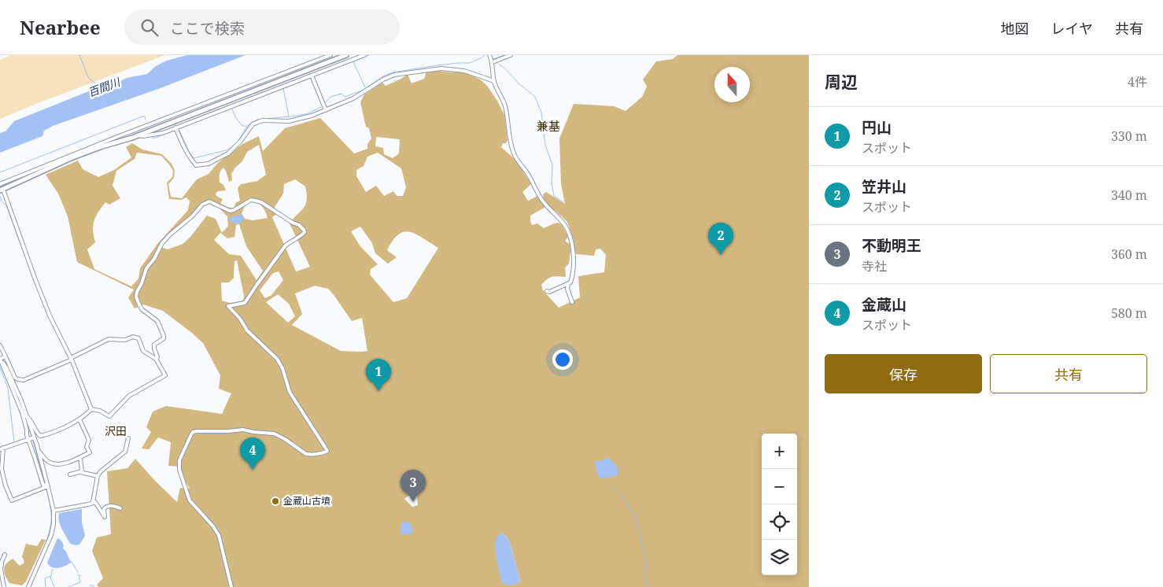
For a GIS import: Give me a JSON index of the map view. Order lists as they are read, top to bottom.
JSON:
{
  "districts": ["兼基", "沢田"],
  "water": ["百間川"],
  "places": ["金蔵山古墳"],
  "north": "top",
  "page": {
    "header": "Nearbee",
    "search": "ここで検索",
    "nav": ["地図", "レイヤ", "共有"],
    "heading": ["周辺", "4件"],
    "list": [
      {
        "mark": "1",
        "name": "円山",
        "note": "スポット",
        "value": "330 m"
      },
      {
        "mark": "2",
        "name": "笠井山",
        "note": "スポット",
        "value": "340 m"
      },
      {
        "mark": "3",
        "name": "不動明王",
        "note": "寺社",
        "value": "360 m"
      },
      {
        "mark": "4",
        "name": "金蔵山",
        "note": "スポット",
        "value": "580 m"
      }
    ],
    "pins": [
      "2",
      "1",
      "4",
      "3"
    ],
    "buttons": ["保存", "共有"],
    "map_buttons": ["+", "−"]
  }
}
